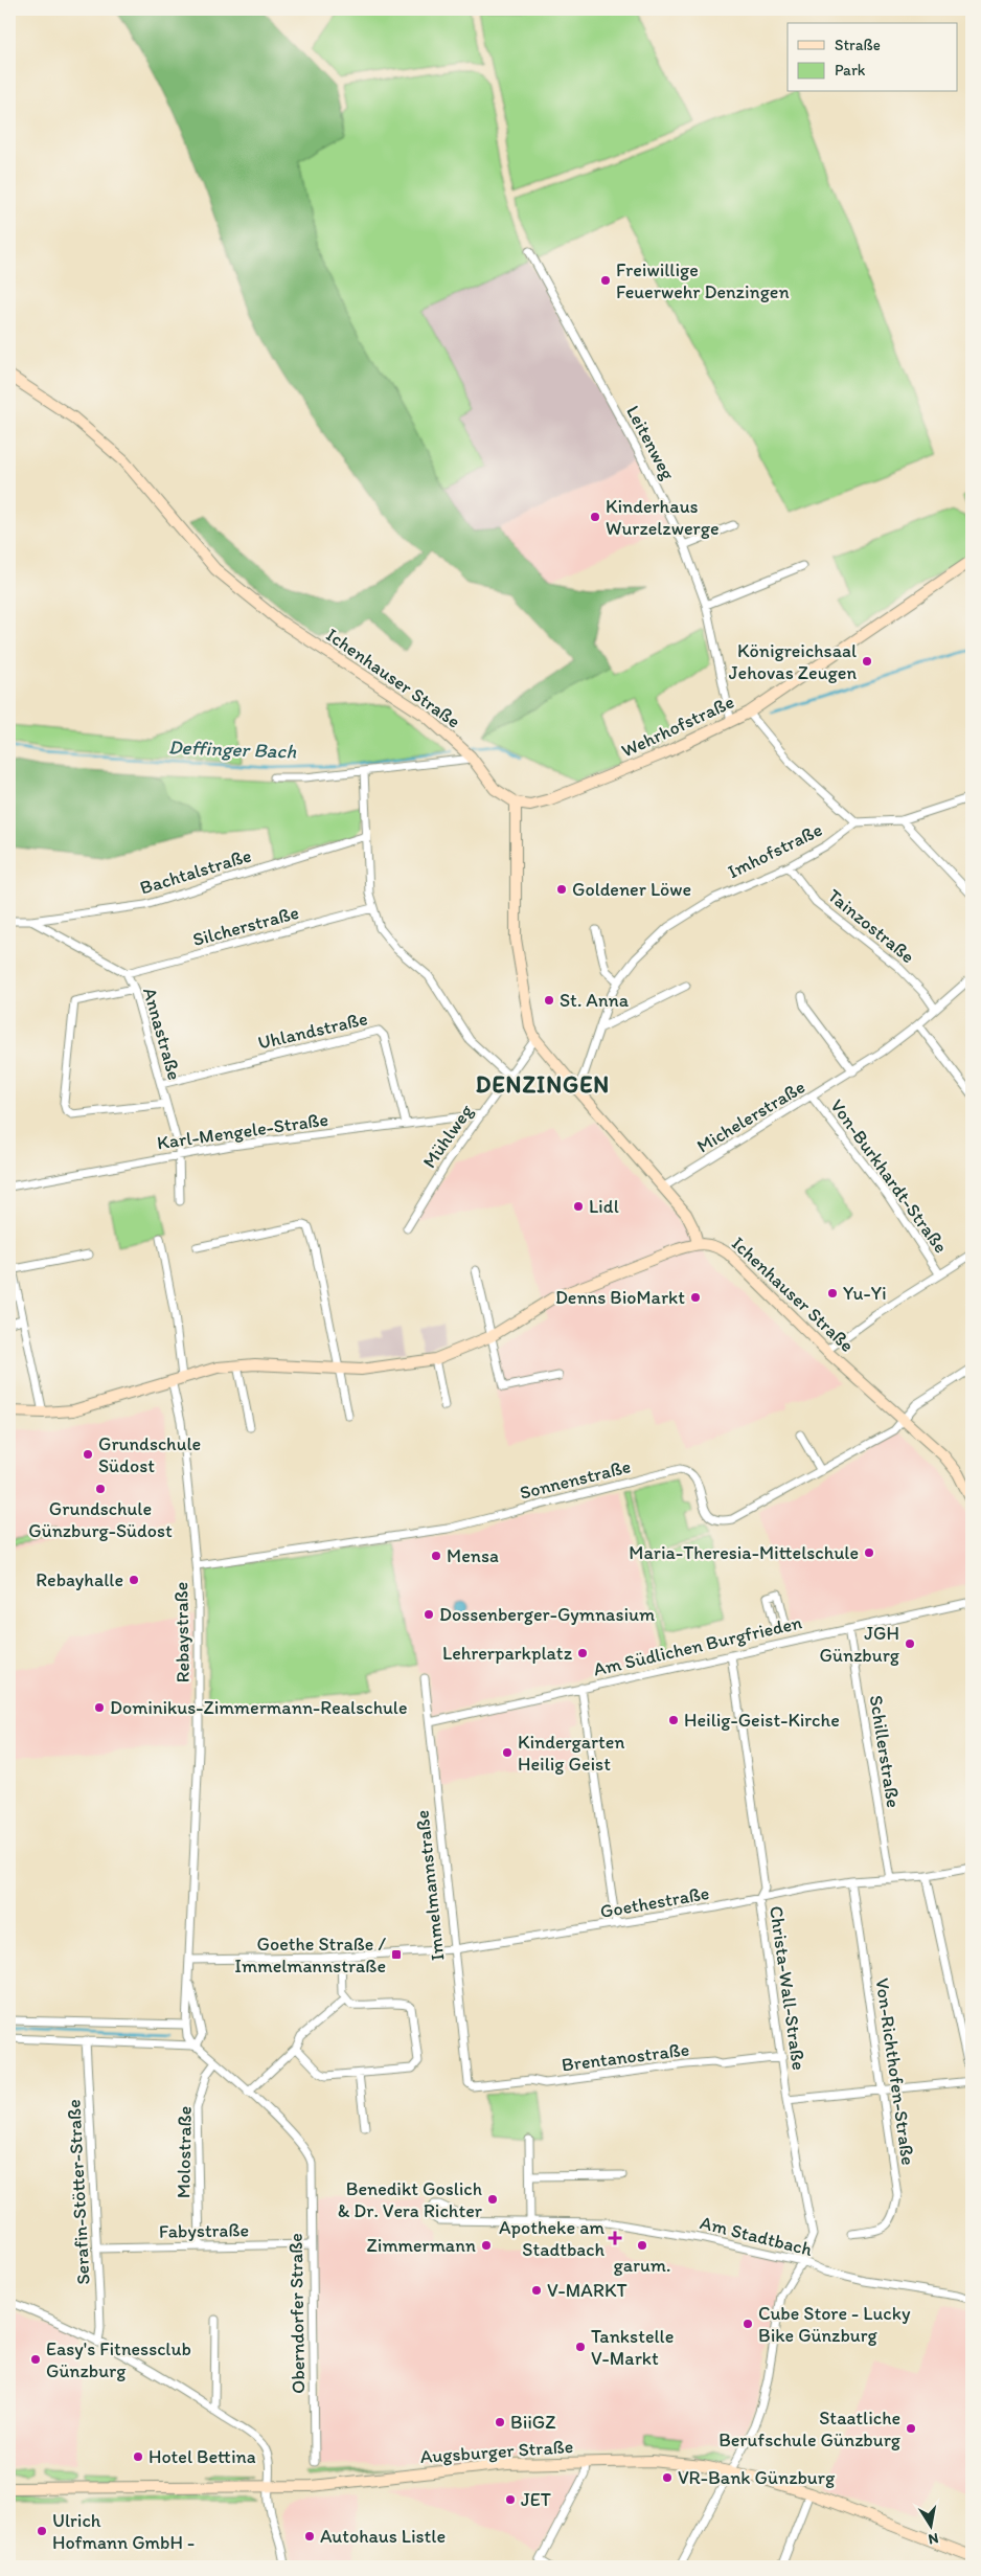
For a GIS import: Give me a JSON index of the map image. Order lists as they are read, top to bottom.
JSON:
{
  "streets": {
    "street": [
      "Leitenweg",
      "Ichenhauser Straße",
      "Wehrhofstraße",
      "Imhofstraße",
      "Bachtalstraße",
      "Silcherstraße",
      "Tainzostraße",
      "Uhlandstraße",
      "Annastraße",
      "Michelerstraße",
      "Karl-Mengele-Straße",
      "Mühlweg",
      "Von-Burkhardt-Straße",
      "Sonnenstraße",
      "Rebaystraße",
      "Am Südlichen Burgfrieden",
      "Schillerstraße",
      "Immelmannstraße",
      "Goethestraße",
      "Christa-Wall-Straße",
      "Brentanostraße",
      "Von-Richthofen-Straße",
      "Molostraße",
      "Serafin-Stötter-Straße",
      "Fabystraße",
      "Am Stadtbach",
      "Oberndorfer Straße",
      "Augsburger Straße"
    ]
  },
  "crossings": [
    ["Leitenweg", "Wehrhofstraße"],
    ["Ichenhauser Straße", "Wehrhofstraße"],
    ["Ichenhauser Straße", "Sonnenstraße"],
    ["Imhofstraße", "Tainzostraße"],
    ["Bachtalstraße", "Annastraße"],
    ["Silcherstraße", "Annastraße"],
    ["Tainzostraße", "Michelerstraße"],
    ["Uhlandstraße", "Annastraße"],
    ["Uhlandstraße", "Karl-Mengele-Straße"],
    ["Annastraße", "Karl-Mengele-Straße"],
    ["Michelerstraße", "Von-Burkhardt-Straße"],
    ["Karl-Mengele-Straße", "Mühlweg"],
    ["Sonnenstraße", "Rebaystraße"],
    ["Rebaystraße", "Goethestraße"],
    ["Am Südlichen Burgfrieden", "Schillerstraße"],
    ["Am Südlichen Burgfrieden", "Immelmannstraße"],
    ["Am Südlichen Burgfrieden", "Christa-Wall-Straße"],
    ["Schillerstraße", "Goethestraße"],
    ["Immelmannstraße", "Goethestraße"],
    ["Immelmannstraße", "Brentanostraße"],
    ["Goethestraße", "Christa-Wall-Straße"],
    ["Goethestraße", "Von-Richthofen-Straße"],
    ["Christa-Wall-Straße", "Brentanostraße"],
    ["Christa-Wall-Straße", "Am Stadtbach"],
    ["Christa-Wall-Straße", "Augsburger Straße"],
    ["Molostraße", "Fabystraße"],
    ["Serafin-Stötter-Straße", "Fabystraße"],
    ["Fabystraße", "Oberndorfer Straße"]
  ],
  "districts": ["DENZINGEN"],
  "water": ["Deffinger Bach"],
  "places": {
    "other": [
      "Freiwillige Feuerwehr Denzingen",
      "Kinderhaus Wurzelzwerge",
      "Königreichsaal Jehovas Zeugen",
      "Goldener Löwe",
      "St. Anna",
      "Lidl",
      "Yu-Yi",
      "Denns BioMarkt",
      "Grundschule Südost",
      "Grundschule Günzburg-Südost",
      "Maria-Theresia-Mittelschule",
      "Mensa",
      "Rebayhalle",
      "Dossenberger-Gymnasium",
      "JGH Günzburg",
      "Lehrerparkplatz",
      "Dominikus-Zimmermann-Realschule",
      "Heilig-Geist-Kirche",
      "Kindergarten Heilig Geist",
      "Benedikt Goslich & Dr. Vera Richter",
      "Zimmermann",
      "garum.",
      "V-MARKT",
      "Cube Store - Lucky Bike Günzburg",
      "Tankstelle V-Markt",
      "Easy's Fitnessclub Günzburg",
      "BiiGZ",
      "Staatliche Berufschule Günzburg",
      "Hotel Bettina",
      "VR-Bank Günzburg",
      "JET",
      "Ulrich Hofmann GmbH -",
      "Autohaus Listle"
    ],
    "transit": ["Goethe Straße / Immelmannstraße"],
    "health": ["Apotheke am Stadtbach"]
  },
  "legend": ["Straße", "Park"],
  "north": "bottom"
}
